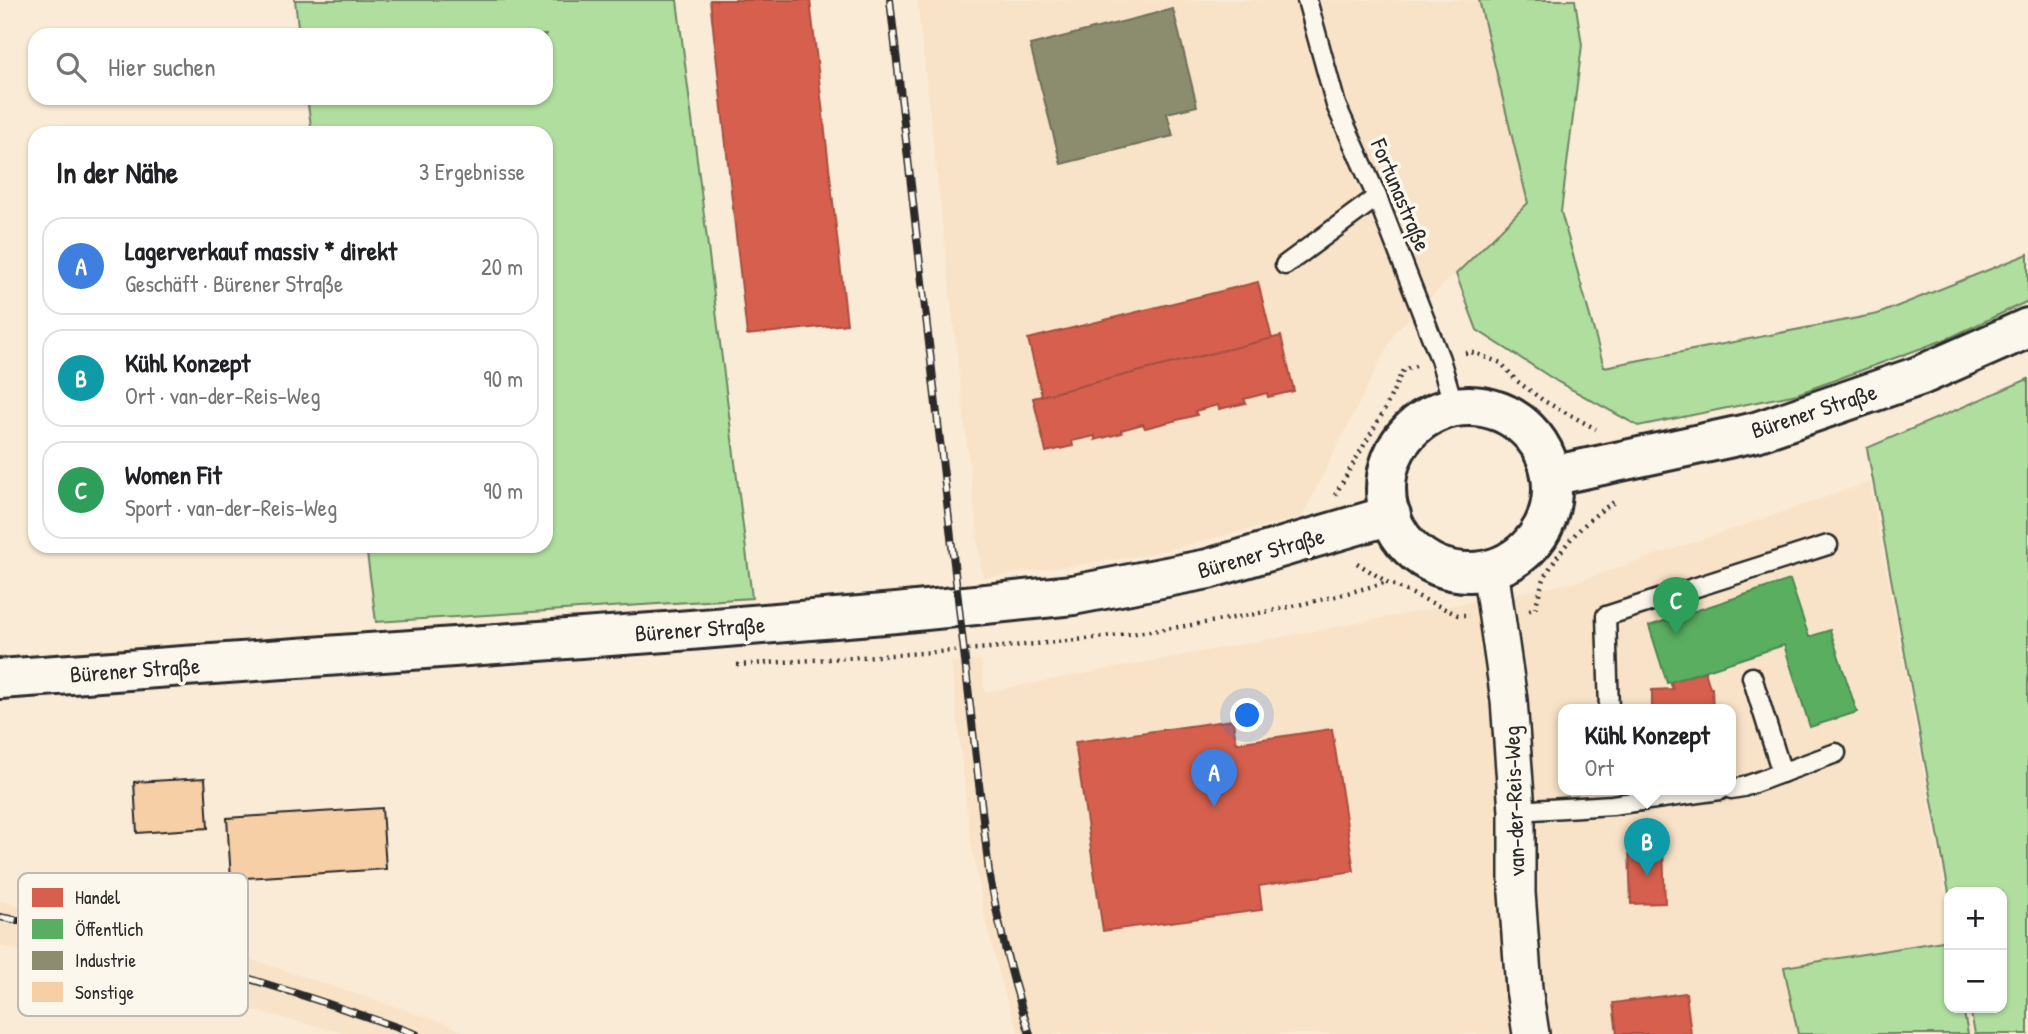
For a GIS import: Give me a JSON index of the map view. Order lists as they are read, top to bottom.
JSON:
{
  "streets": {
    "main road": ["Bürener Straße"],
    "street": ["van-der-Reis-Weg"],
    "lane": ["Fortunastraße"]
  },
  "crossings": [
    ["Fortunastraße", "Bürener Straße"],
    ["Fortunastraße", "van-der-Reis-Weg"],
    ["Bürener Straße", "van-der-Reis-Weg"]
  ],
  "legend": [
    "Handel",
    "Öffentlich",
    "Industrie",
    "Sonstige"
  ],
  "page": {
    "search": "Hier suchen",
    "heading": ["In der Nähe", "3 Ergebnisse"],
    "list": [
      {
        "mark": "A",
        "name": "Lagerverkauf massiv * direkt",
        "note": "Geschäft · Bürener Straße",
        "value": "20 m"
      },
      {
        "mark": "B",
        "name": "Kühl Konzept",
        "note": "Ort · van-der-Reis-Weg",
        "value": "90 m"
      },
      {
        "mark": "C",
        "name": "Women Fit",
        "note": "Sport · van-der-Reis-Weg",
        "value": "90 m"
      }
    ],
    "pins": ["C", "A", "B"],
    "popup": ["Kühl Konzept", "Ort"],
    "map_buttons": ["+", "−"]
  }
}
